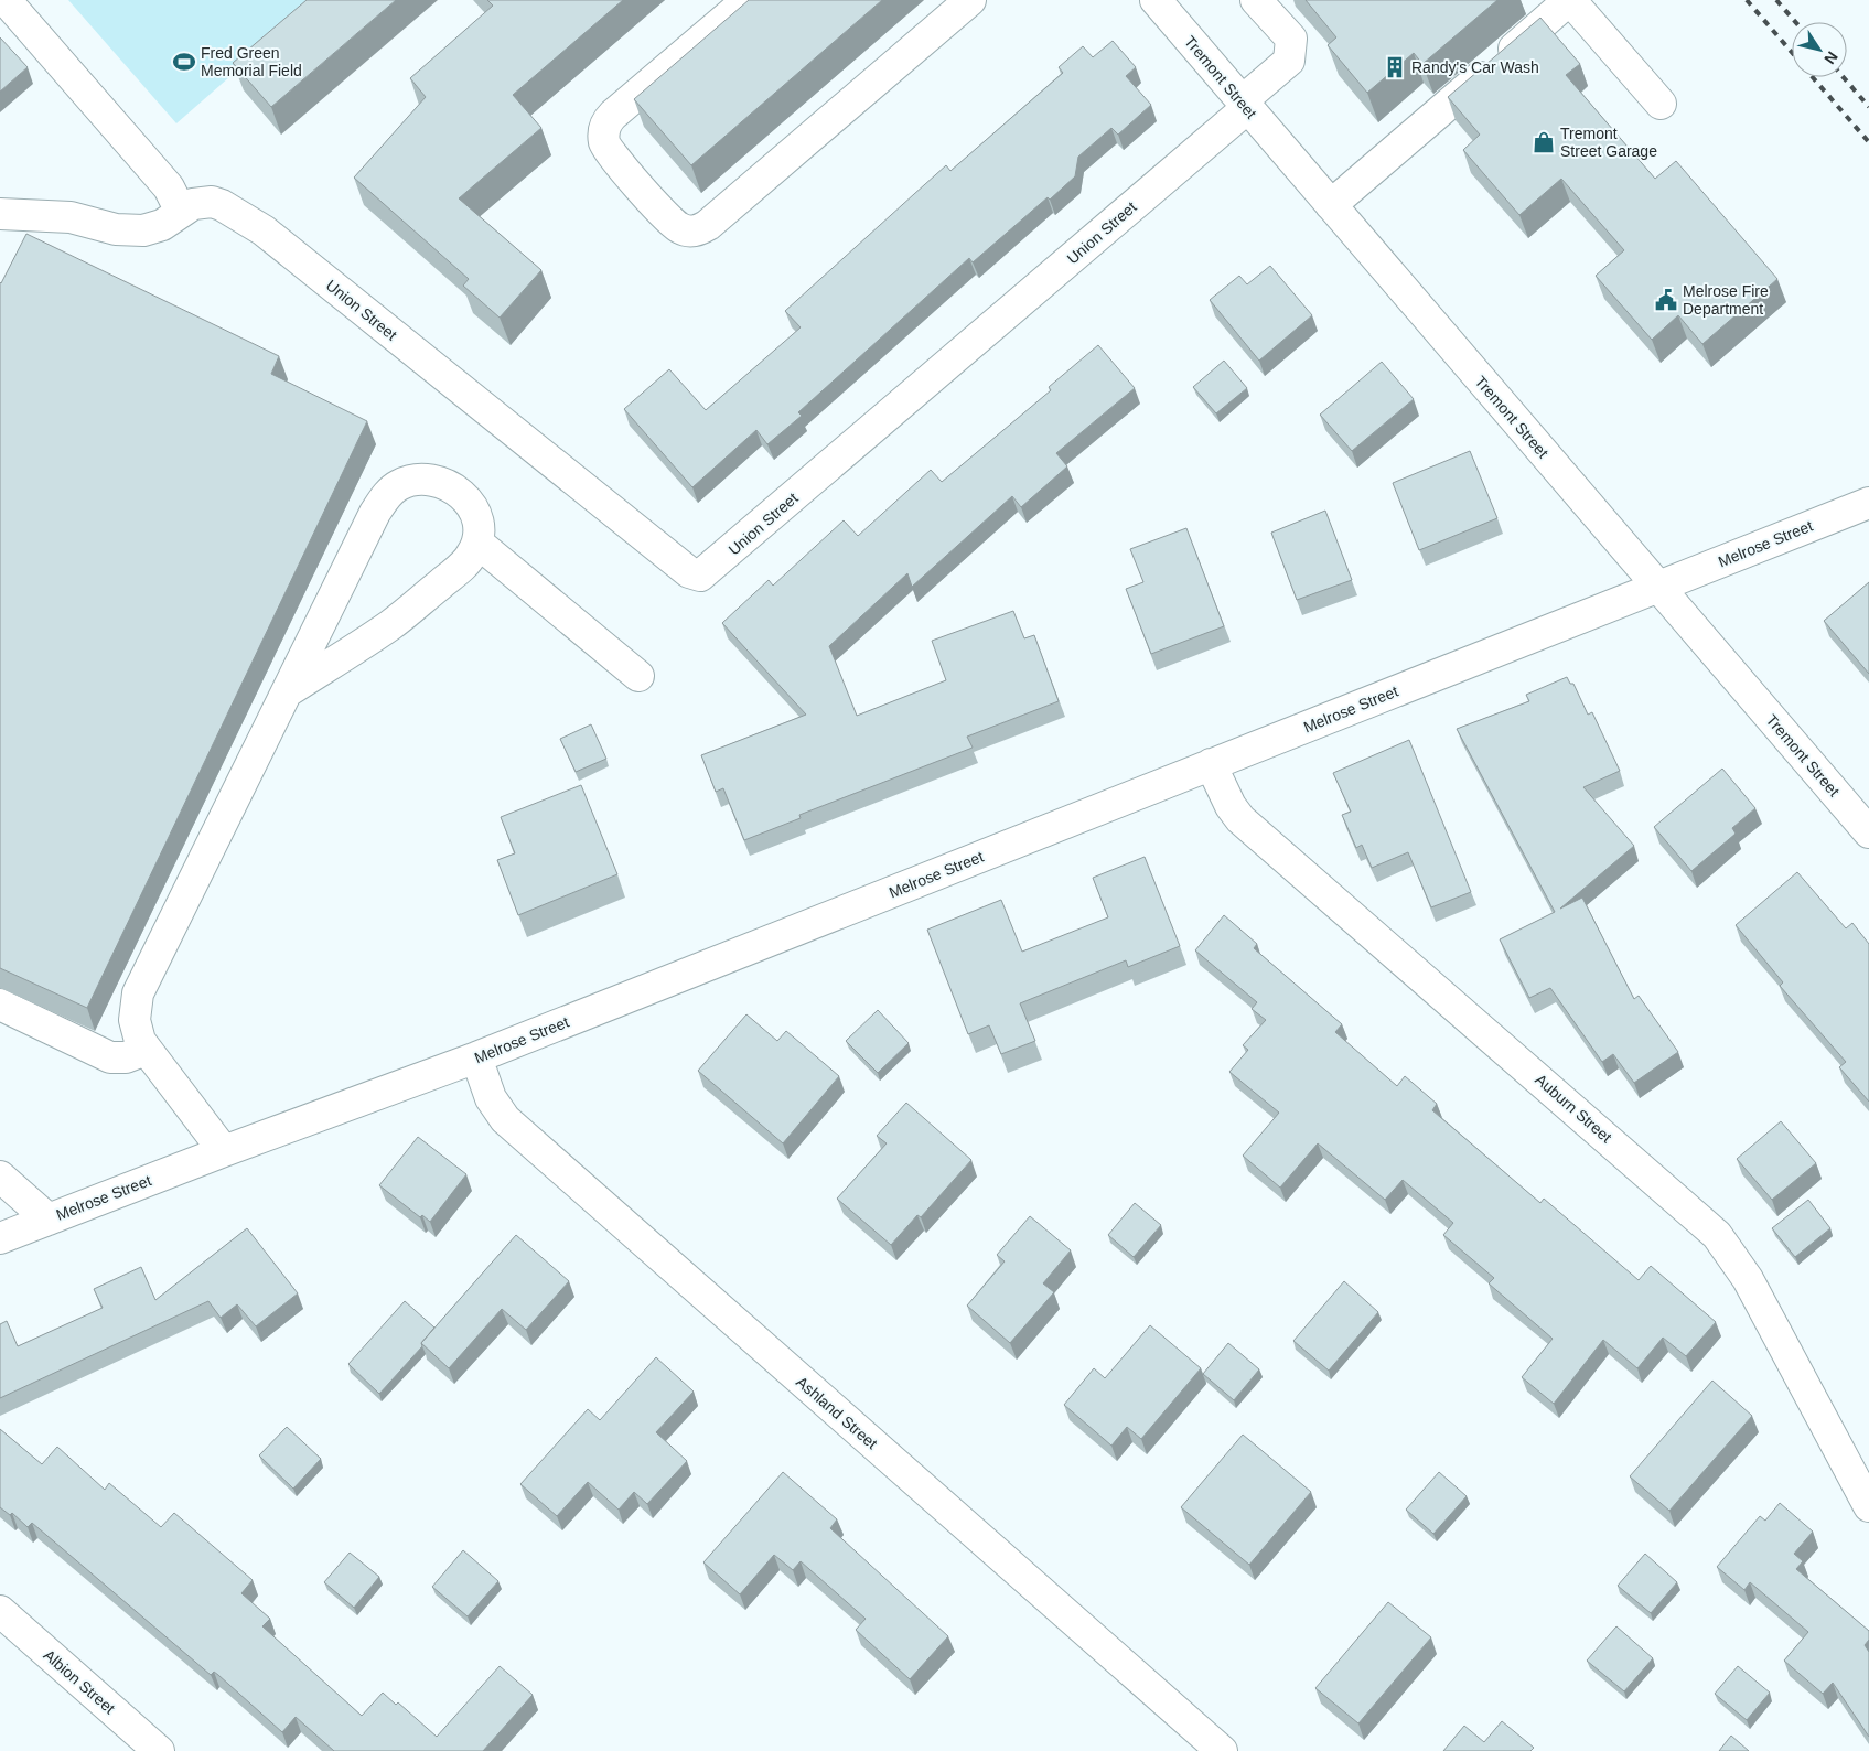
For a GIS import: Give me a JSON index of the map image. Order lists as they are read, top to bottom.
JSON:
{
  "streets": {
    "street": [
      "Tremont Street",
      "Union Street",
      "Melrose Street",
      "Auburn Street",
      "Ashland Street",
      "Albion Street"
    ]
  },
  "crossings": [
    ["Tremont Street", "Union Street"],
    ["Tremont Street", "Melrose Street"],
    ["Melrose Street", "Auburn Street"],
    ["Melrose Street", "Ashland Street"]
  ],
  "places": {
    "sports": ["Fred Green Memorial Field"],
    "building": ["Randy's Car Wash"],
    "shop": ["Tremont Street Garage"],
    "public building": ["Melrose Fire Department"]
  },
  "north": "bottom right"
}
